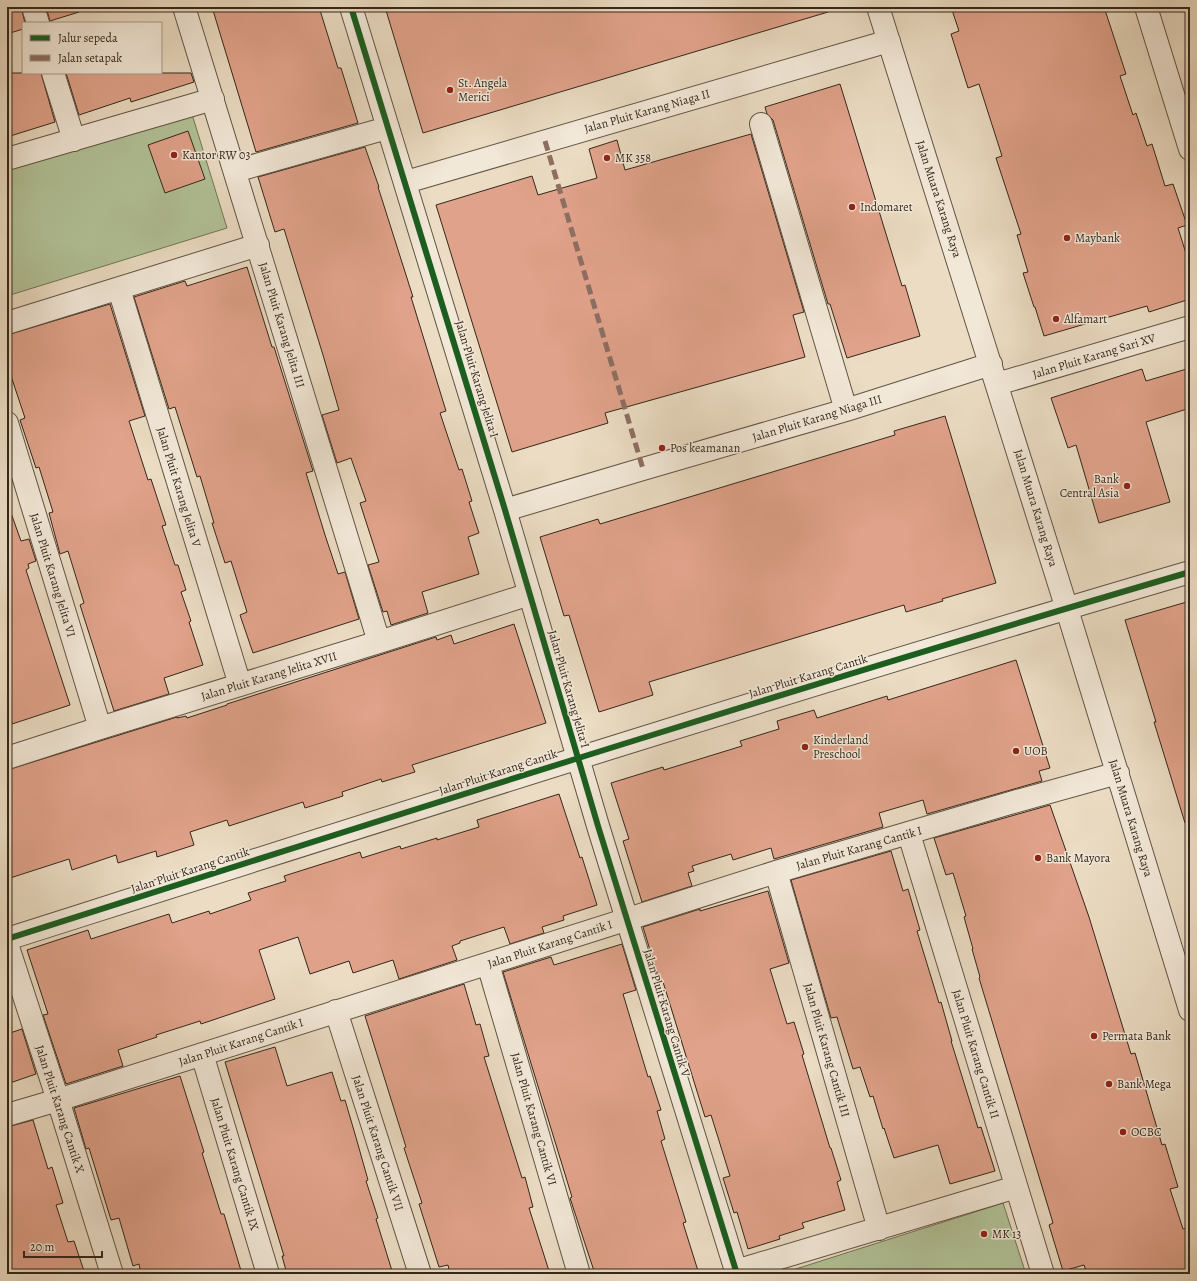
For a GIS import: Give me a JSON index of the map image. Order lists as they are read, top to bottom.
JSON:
{
  "streets": {
    "street": [
      "Jalan Pluit Karang Niaga II",
      "Jalan Muara Karang Raya",
      "Jalan Pluit Karang Jelita III",
      "Jalan Pluit Karang Sari XV",
      "Jalan Pluit Karang Jelita I",
      "Jalan Pluit Karang Niaga III",
      "Jalan Pluit Karang Jelita V",
      "Jalan Pluit Karang Jelita VI",
      "Jalan Pluit Karang Jelita XVII",
      "Jalan Pluit Karang Cantik",
      "Jalan Pluit Karang Cantik I",
      "Jalan Pluit Karang Cantik V",
      "Jalan Pluit Karang Cantik III",
      "Jalan Pluit Karang Cantik II",
      "Jalan Pluit Karang Cantik X",
      "Jalan Pluit Karang Cantik VI",
      "Jalan Pluit Karang Cantik VII",
      "Jalan Pluit Karang Cantik IX"
    ]
  },
  "crossings": [
    ["Jalan Pluit Karang Niaga II", "Jalan Muara Karang Raya"],
    ["Jalan Pluit Karang Niaga II", "Jalan Pluit Karang Jelita I"],
    ["Jalan Muara Karang Raya", "Jalan Pluit Karang Sari XV"],
    ["Jalan Muara Karang Raya", "Jalan Pluit Karang Niaga III"],
    ["Jalan Muara Karang Raya", "Jalan Pluit Karang Cantik"],
    ["Jalan Muara Karang Raya", "Jalan Pluit Karang Cantik I"],
    ["Jalan Pluit Karang Jelita III", "Jalan Pluit Karang Jelita XVII"],
    ["Jalan Pluit Karang Sari XV", "Jalan Pluit Karang Niaga III"],
    ["Jalan Pluit Karang Jelita I", "Jalan Pluit Karang Niaga III"],
    ["Jalan Pluit Karang Jelita I", "Jalan Pluit Karang Jelita XVII"],
    ["Jalan Pluit Karang Jelita I", "Jalan Pluit Karang Cantik"],
    ["Jalan Pluit Karang Jelita I", "Jalan Pluit Karang Cantik V"],
    ["Jalan Pluit Karang Jelita V", "Jalan Pluit Karang Jelita XVII"],
    ["Jalan Pluit Karang Jelita VI", "Jalan Pluit Karang Jelita XVII"],
    ["Jalan Pluit Karang Cantik", "Jalan Pluit Karang Cantik V"],
    ["Jalan Pluit Karang Cantik I", "Jalan Pluit Karang Cantik V"],
    ["Jalan Pluit Karang Cantik I", "Jalan Pluit Karang Cantik III"],
    ["Jalan Pluit Karang Cantik I", "Jalan Pluit Karang Cantik II"],
    ["Jalan Pluit Karang Cantik I", "Jalan Pluit Karang Cantik X"],
    ["Jalan Pluit Karang Cantik I", "Jalan Pluit Karang Cantik VI"],
    ["Jalan Pluit Karang Cantik I", "Jalan Pluit Karang Cantik VII"],
    ["Jalan Pluit Karang Cantik I", "Jalan Pluit Karang Cantik IX"]
  ],
  "places": [
    "St. Angela Merici",
    "Kantor RW 03",
    "MK 358",
    "Indomaret",
    "Maybank",
    "Alfamart",
    "Pos keamanan",
    "Bank Central Asia",
    "Kinderland Preschool",
    "UOB",
    "Bank Mayora",
    "Permata Bank",
    "Bank Mega",
    "OCBC",
    "MK 13"
  ],
  "legend": ["Jalur sepeda", "Jalan setapak"],
  "scale_bar": "20 m"
}
